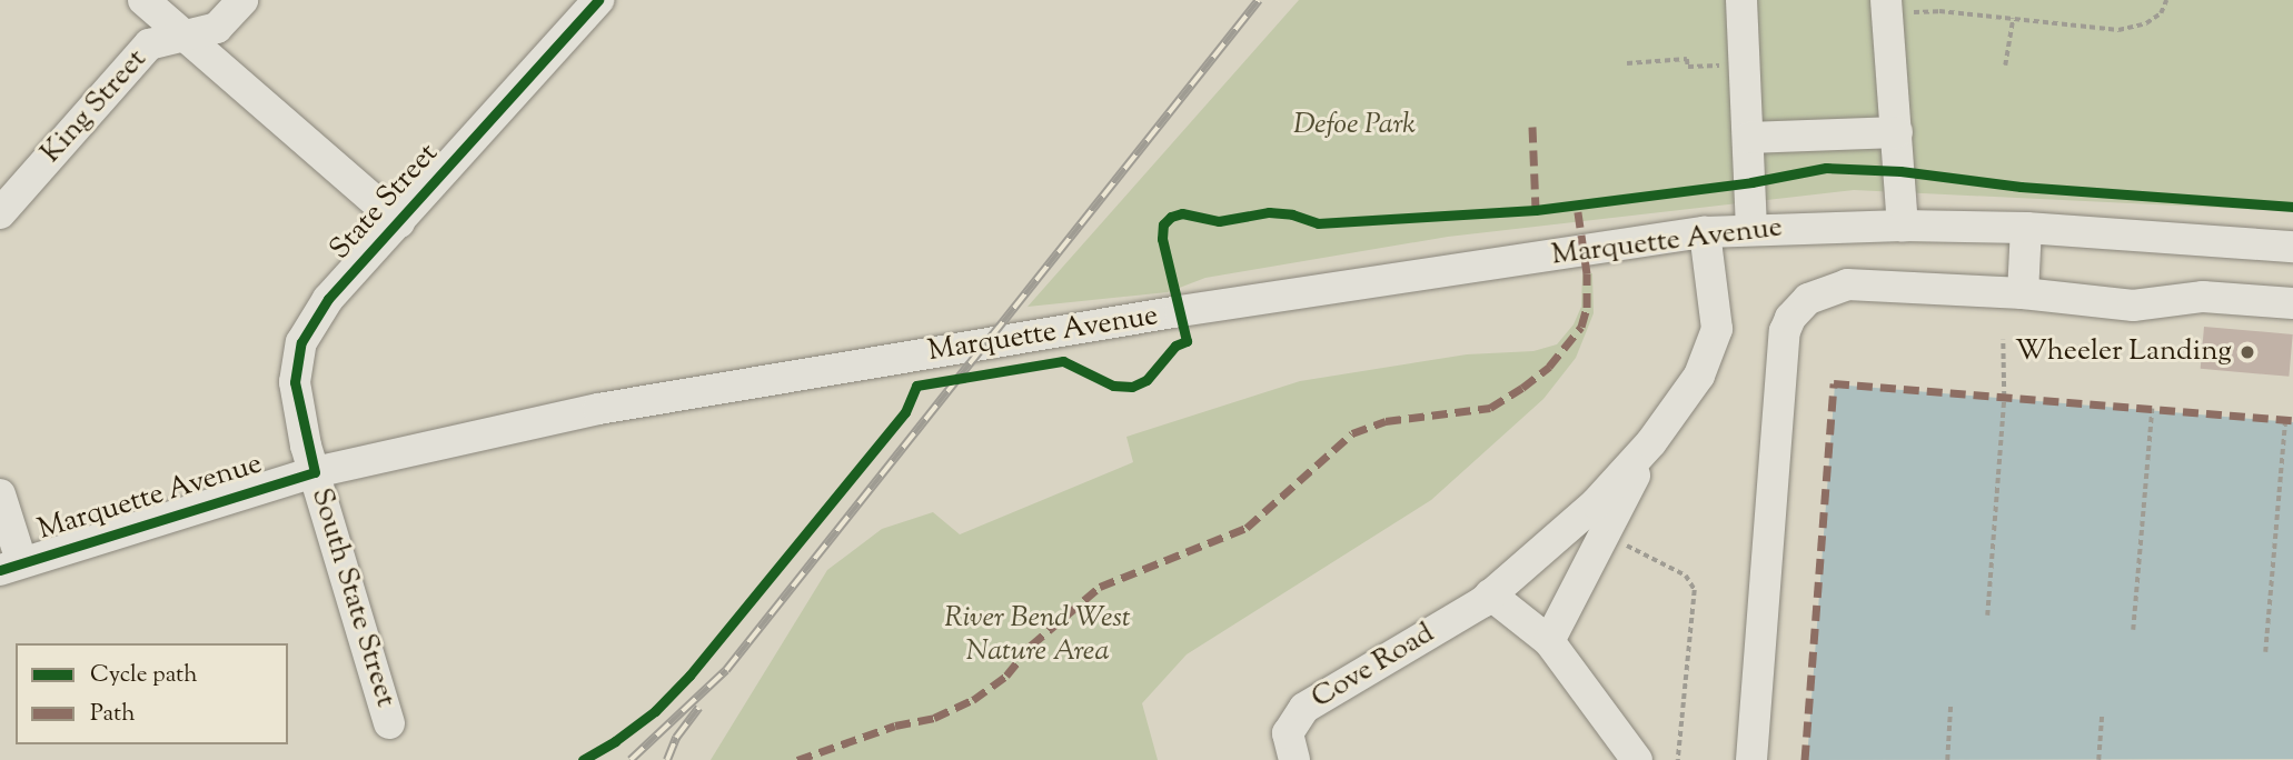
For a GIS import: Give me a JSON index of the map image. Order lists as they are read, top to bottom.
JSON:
{
  "streets": {
    "street": [
      "King Street",
      "State Street",
      "Marquette Avenue",
      "South State Street",
      "Cove Road"
    ]
  },
  "crossings": [
    ["State Street", "Marquette Avenue"],
    ["State Street", "South State Street"],
    ["Marquette Avenue", "South State Street"],
    ["Marquette Avenue", "Cove Road"]
  ],
  "parks": ["Defoe Park", "River Bend West Nature Area"],
  "places": ["Wheeler Landing"],
  "legend": ["Cycle path", "Path"]
}
